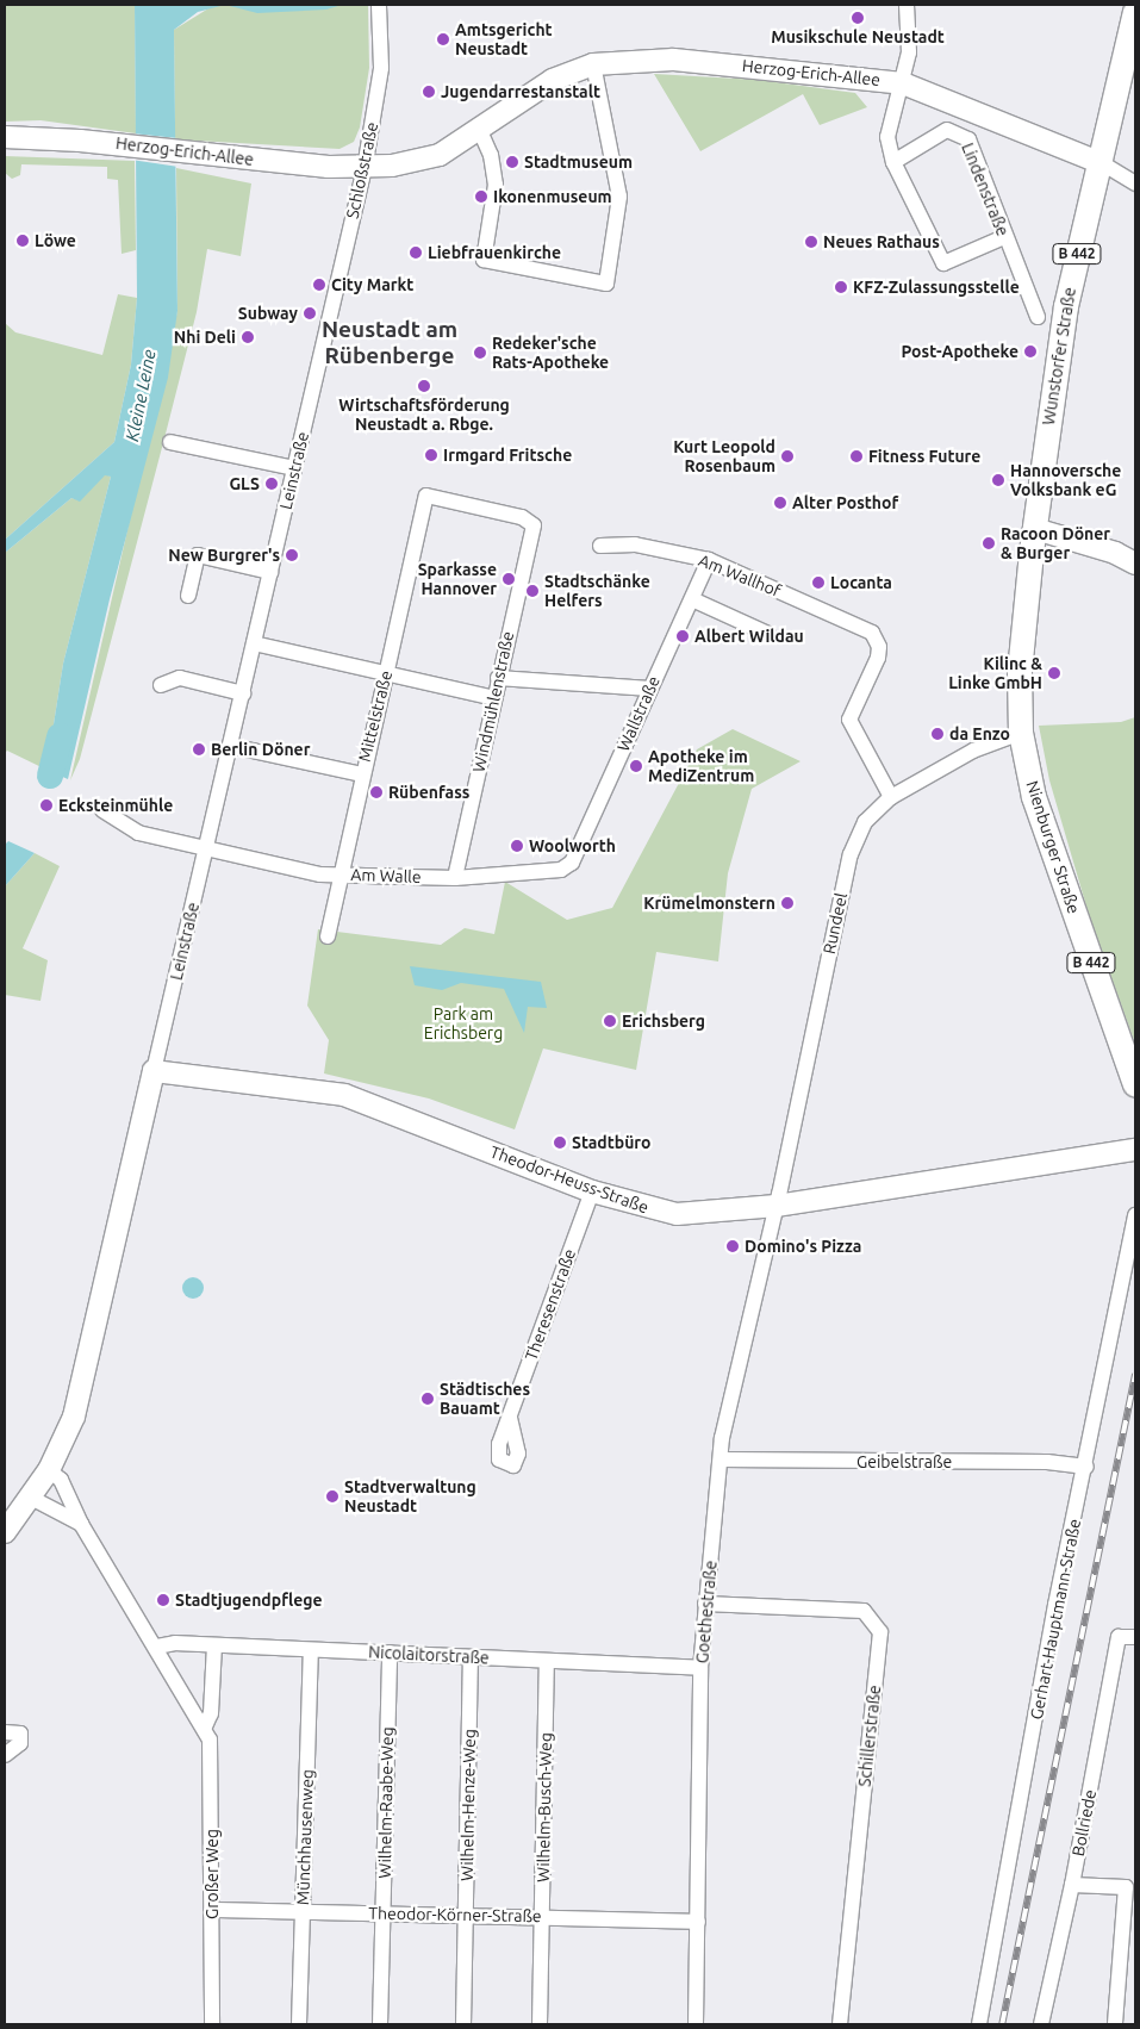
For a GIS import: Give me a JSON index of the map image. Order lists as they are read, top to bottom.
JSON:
{
  "streets": {
    "main road": ["B 442", "Wunstorfer Straße", "Nienburger Straße"],
    "street": [
      "Herzog-Erich-Allee",
      "Schloßstraße",
      "Lindenstraße",
      "Leinstraße",
      "Am Wallhof",
      "Windmühlenstraße",
      "Wallstraße",
      "Mittelstraße",
      "Am Walle",
      "Rundeel",
      "Theodor-Heuss-Straße",
      "Theresenstraße",
      "Geibelstraße",
      "Goethestraße",
      "Gerhart-Hauptmann-Straße",
      "Nicolaitorstraße",
      "Schillerstraße",
      "Wilhelm-Raabe-Weg",
      "Wilhelm-Henze-Weg",
      "Wilhelm-Busch-Weg",
      "Bollriede",
      "Münchhausenweg",
      "Großer Weg",
      "Theodor-Körner-Straße"
    ]
  },
  "crossings": [
    ["Herzog-Erich-Allee", "Schloßstraße"],
    ["Herzog-Erich-Allee", "Wunstorfer Straße"],
    ["Schloßstraße", "Leinstraße"],
    ["Wunstorfer Straße", "Nienburger Straße"],
    ["Leinstraße", "Am Walle"],
    ["Leinstraße", "Theodor-Heuss-Straße"],
    ["Leinstraße", "Großer Weg"],
    ["Am Wallhof", "Wallstraße"],
    ["Am Wallhof", "Rundeel"],
    ["Windmühlenstraße", "Mittelstraße"],
    ["Windmühlenstraße", "Am Walle"],
    ["Wallstraße", "Am Walle"],
    ["Mittelstraße", "Am Walle"],
    ["Nienburger Straße", "Rundeel"],
    ["Rundeel", "Theodor-Heuss-Straße"],
    ["Rundeel", "Goethestraße"],
    ["Theodor-Heuss-Straße", "Theresenstraße"],
    ["Theodor-Heuss-Straße", "Goethestraße"],
    ["Geibelstraße", "Goethestraße"],
    ["Geibelstraße", "Gerhart-Hauptmann-Straße"],
    ["Goethestraße", "Nicolaitorstraße"],
    ["Goethestraße", "Schillerstraße"],
    ["Goethestraße", "Theodor-Körner-Straße"],
    ["Nicolaitorstraße", "Wilhelm-Raabe-Weg"],
    ["Nicolaitorstraße", "Wilhelm-Henze-Weg"],
    ["Nicolaitorstraße", "Wilhelm-Busch-Weg"],
    ["Nicolaitorstraße", "Münchhausenweg"],
    ["Nicolaitorstraße", "Großer Weg"],
    ["Wilhelm-Raabe-Weg", "Theodor-Körner-Straße"],
    ["Wilhelm-Henze-Weg", "Theodor-Körner-Straße"],
    ["Wilhelm-Busch-Weg", "Theodor-Körner-Straße"],
    ["Münchhausenweg", "Theodor-Körner-Straße"],
    ["Großer Weg", "Theodor-Körner-Straße"]
  ],
  "districts": ["Neustadt am Rübenberge"],
  "water": ["Kleine Leine"],
  "parks": ["Park am Erichsberg"],
  "places": [
    "Musikschule Neustadt",
    "Amtsgericht Neustadt",
    "Jugendarrestanstalt",
    "Stadtmuseum",
    "Ikonenmuseum",
    "Löwe",
    "Neues Rathaus",
    "Liebfrauenkirche",
    "City Markt",
    "KFZ-Zulassungsstelle",
    "Subway",
    "Nhi Deli",
    "Post-Apotheke",
    "Redeker'sche Rats-Apotheke",
    "Wirtschaftsförderung Neustadt a. Rbge.",
    "Irmgard Fritsche",
    "Kurt Leopold Rosenbaum",
    "Fitness Future",
    "Hannoversche Volksbank eG",
    "GLS",
    "Alter Posthof",
    "Racoon Döner & Burger",
    "New Burgrer's",
    "Sparkasse Hannover",
    "Locanta",
    "Stadtschänke Helfers",
    "Albert Wildau",
    "Kilinc & Linke GmbH",
    "da Enzo",
    "Berlin Döner",
    "Apotheke im MediZentrum",
    "Rübenfass",
    "Ecksteinmühle",
    "Woolworth",
    "Krümelmonstern",
    "Erichsberg",
    "Stadtbüro",
    "Domino's Pizza",
    "Städtisches Bauamt",
    "Stadtverwaltung Neustadt",
    "Stadtjugendpflege"
  ]
}
